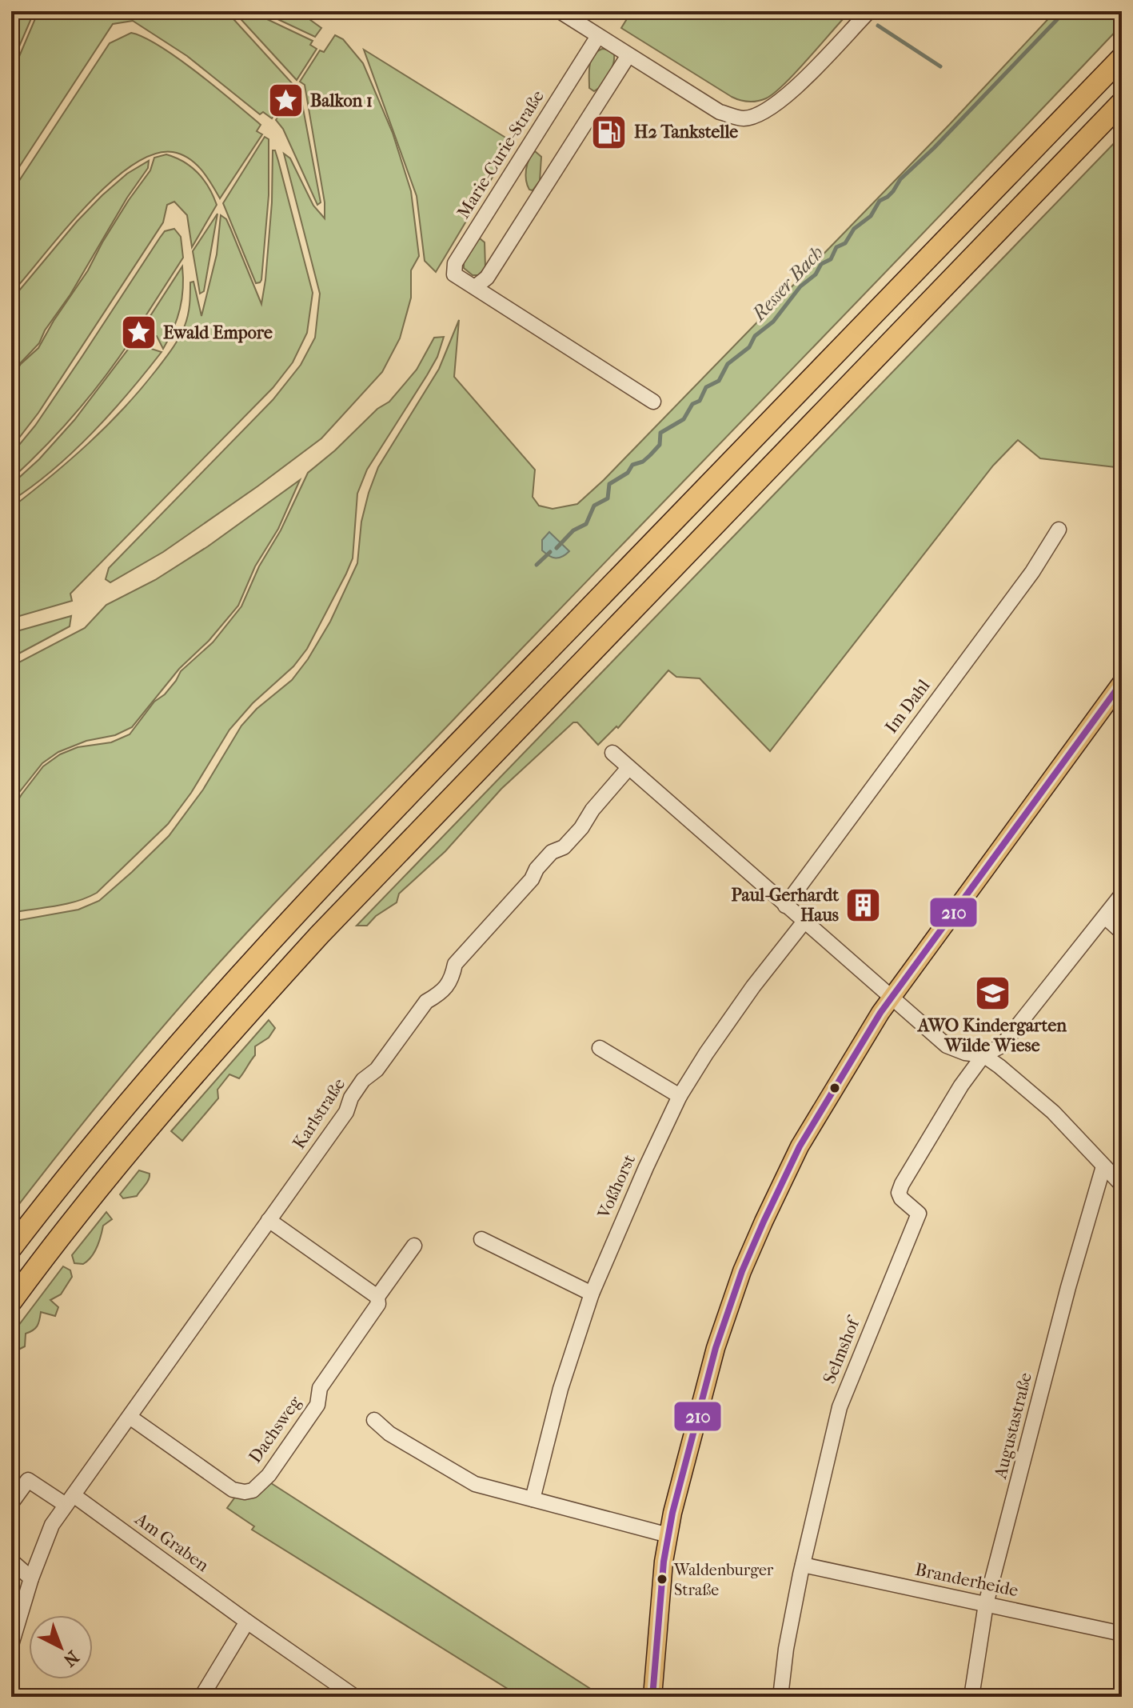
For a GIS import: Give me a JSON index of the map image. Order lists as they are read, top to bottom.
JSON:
{
  "streets": {
    "street": [
      "Marie-Curie-Straße",
      "Im Dahl",
      "Karlstraße",
      "Voßhorst",
      "Selmshof",
      "Augustastraße",
      "Dachsweg",
      "Am Graben",
      "Branderheide"
    ]
  },
  "crossings": [
    ["Karlstraße", "Dachsweg"],
    ["Karlstraße", "Am Graben"],
    ["Selmshof", "Branderheide"],
    ["Augustastraße", "Branderheide"]
  ],
  "water": ["Resser Bach"],
  "places": {
    "place": ["Balkon 1", "Ewald Empore"],
    "fuel station": ["H2 Tankstelle"],
    "building": ["Paul-Gerhardt Haus"],
    "school or university": ["AWO Kindergarten Wilde Wiese"],
    "other": ["Waldenburger Straße"]
  },
  "lines": ["transit line 210"],
  "north": "bottom right"
}
